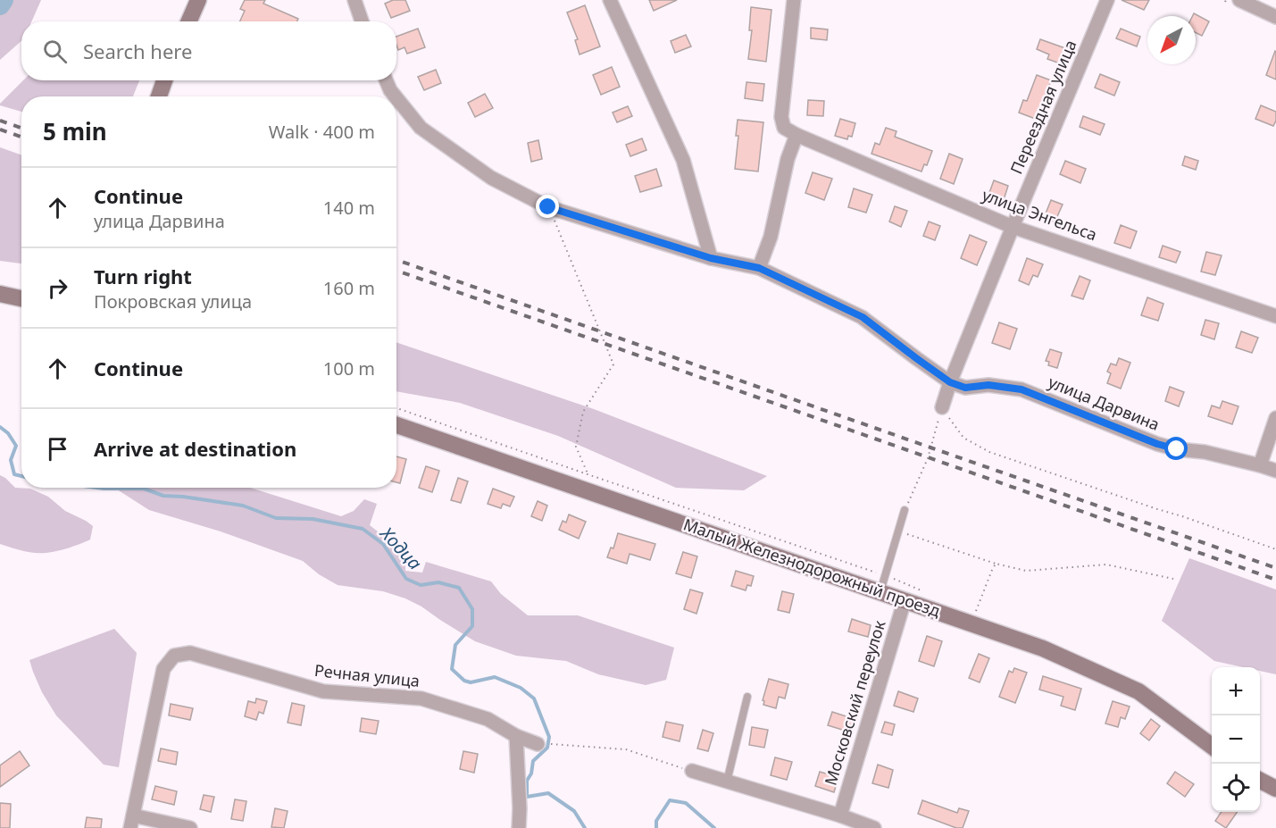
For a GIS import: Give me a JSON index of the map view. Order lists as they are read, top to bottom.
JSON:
{
  "streets": {
    "street": [
      "Переездная улица",
      "улица Энгельса",
      "улица Дарвина",
      "Малый Железнодорожный проезд",
      "Речная улица",
      "Московский переулок"
    ]
  },
  "crossings": [
    ["Переездная улица", "улица Энгельса"],
    ["Переездная улица", "улица Дарвина"],
    ["Малый Железнодорожный проезд", "Московский переулок"]
  ],
  "water": ["Ходца"],
  "north": "bottom left",
  "page": {
    "search": "Search here",
    "heading": ["5 min", "Walk · 400 m"],
    "list": [
      ["Continue", "улица Дарвина", "140 m"],
      ["Turn right", "Покровская улица", "160 m"],
      ["Continue", "100 m"],
      "Arrive at destination"
    ],
    "map_buttons": ["+", "−"]
  }
}
